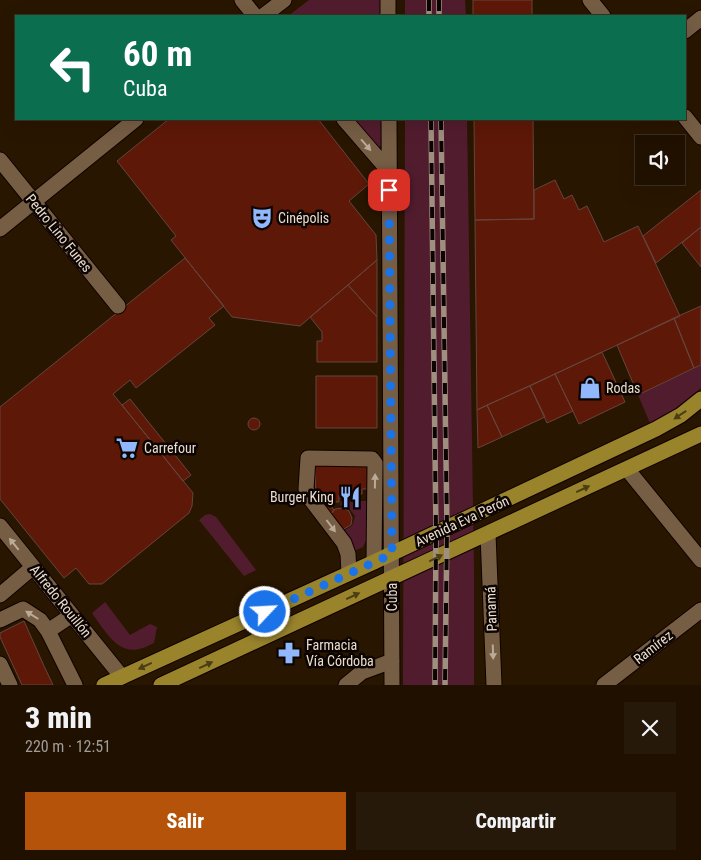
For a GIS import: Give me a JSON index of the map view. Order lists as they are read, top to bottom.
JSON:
{
  "streets": {
    "main road": ["Avenida Eva Perón"],
    "street": [
      "Pedro Lino Funes",
      "Cuba",
      "Alfredo Rouillón",
      "Panamá",
      "Ramírez"
    ]
  },
  "crossings": [
    ["Avenida Eva Perón", "Cuba"],
    ["Avenida Eva Perón", "Alfredo Rouillón"],
    ["Avenida Eva Perón", "Panamá"]
  ],
  "one_way": ["Panamá"],
  "places": {
    "theatre": ["Cinépolis"],
    "shop": ["Rodas"],
    "supermarket": ["Carrefour"],
    "restaurant": ["Burger King"],
    "pharmacy": ["Farmacia Vía Córdoba"]
  },
  "page": {
    "turn": ["60 m", "Cuba"],
    "heading": ["3 min", "220 m · 12:51"],
    "buttons": ["Salir", "Compartir"]
  }
}
